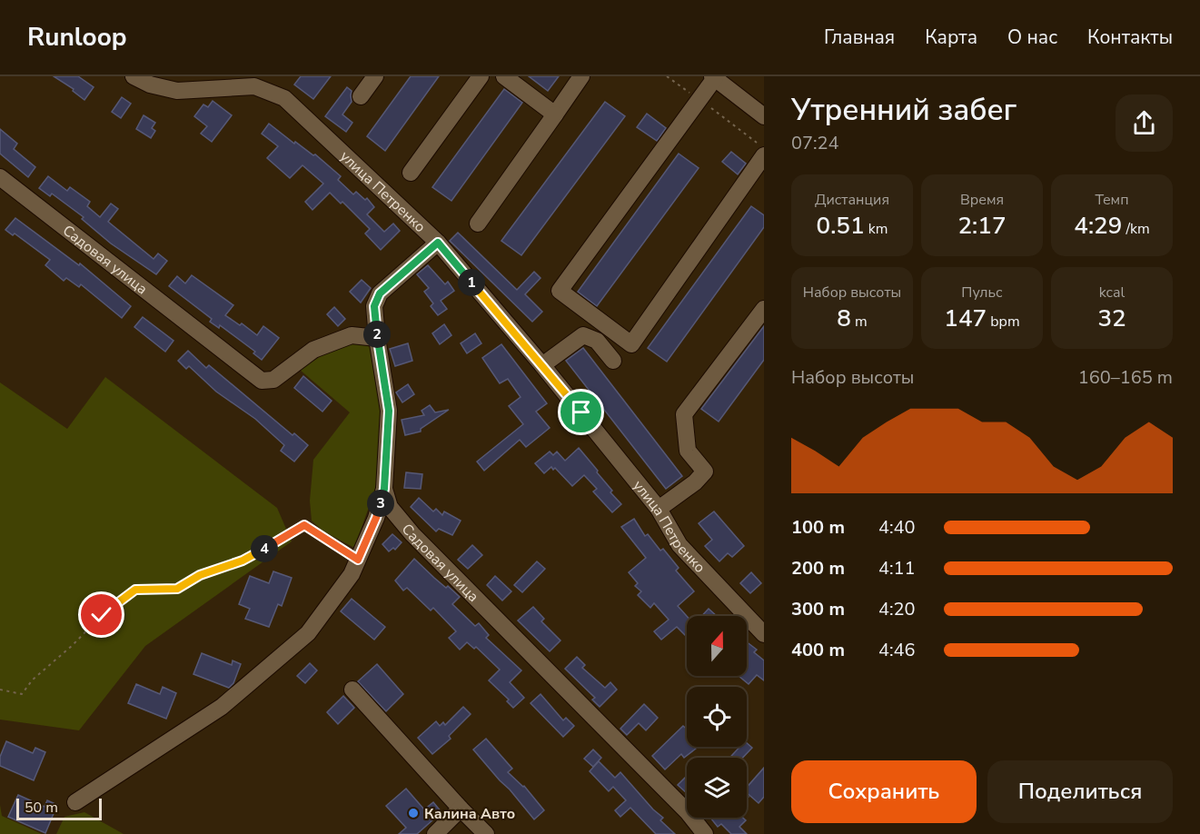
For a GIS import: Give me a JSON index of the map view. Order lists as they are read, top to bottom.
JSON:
{
  "streets": {
    "street": ["улица Петренко", "Садовая улица"]
  },
  "places": ["Калина Авто"],
  "scale_bar": "50 m",
  "north": "top",
  "page": {
    "header": "Runloop",
    "nav": [
      "Главная",
      "Карта",
      "О нас",
      "Контакты"
    ],
    "heading": ["Утренний забег", "07:24"],
    "stats": [
      ["Дистанция", "0.51 km"],
      ["Время", "2:17"],
      ["Темп", "4:29 /km"],
      ["Набор высоты", "8 m"],
      ["Пульс", "147 bpm"],
      ["kcal", "32"]
    ],
    "pins": [
      "1",
      "2",
      "3",
      "4"
    ],
    "chart": ["Набор высоты", "160–165 m"],
    "list": [
      {
        "name": "100 m",
        "note": "4:40"
      },
      {
        "name": "200 m",
        "note": "4:11"
      },
      {
        "name": "300 m",
        "note": "4:20"
      },
      {
        "name": "400 m",
        "note": "4:46"
      }
    ],
    "buttons": ["Сохранить", "Поделиться"],
    "scale": "50 m"
  }
}
